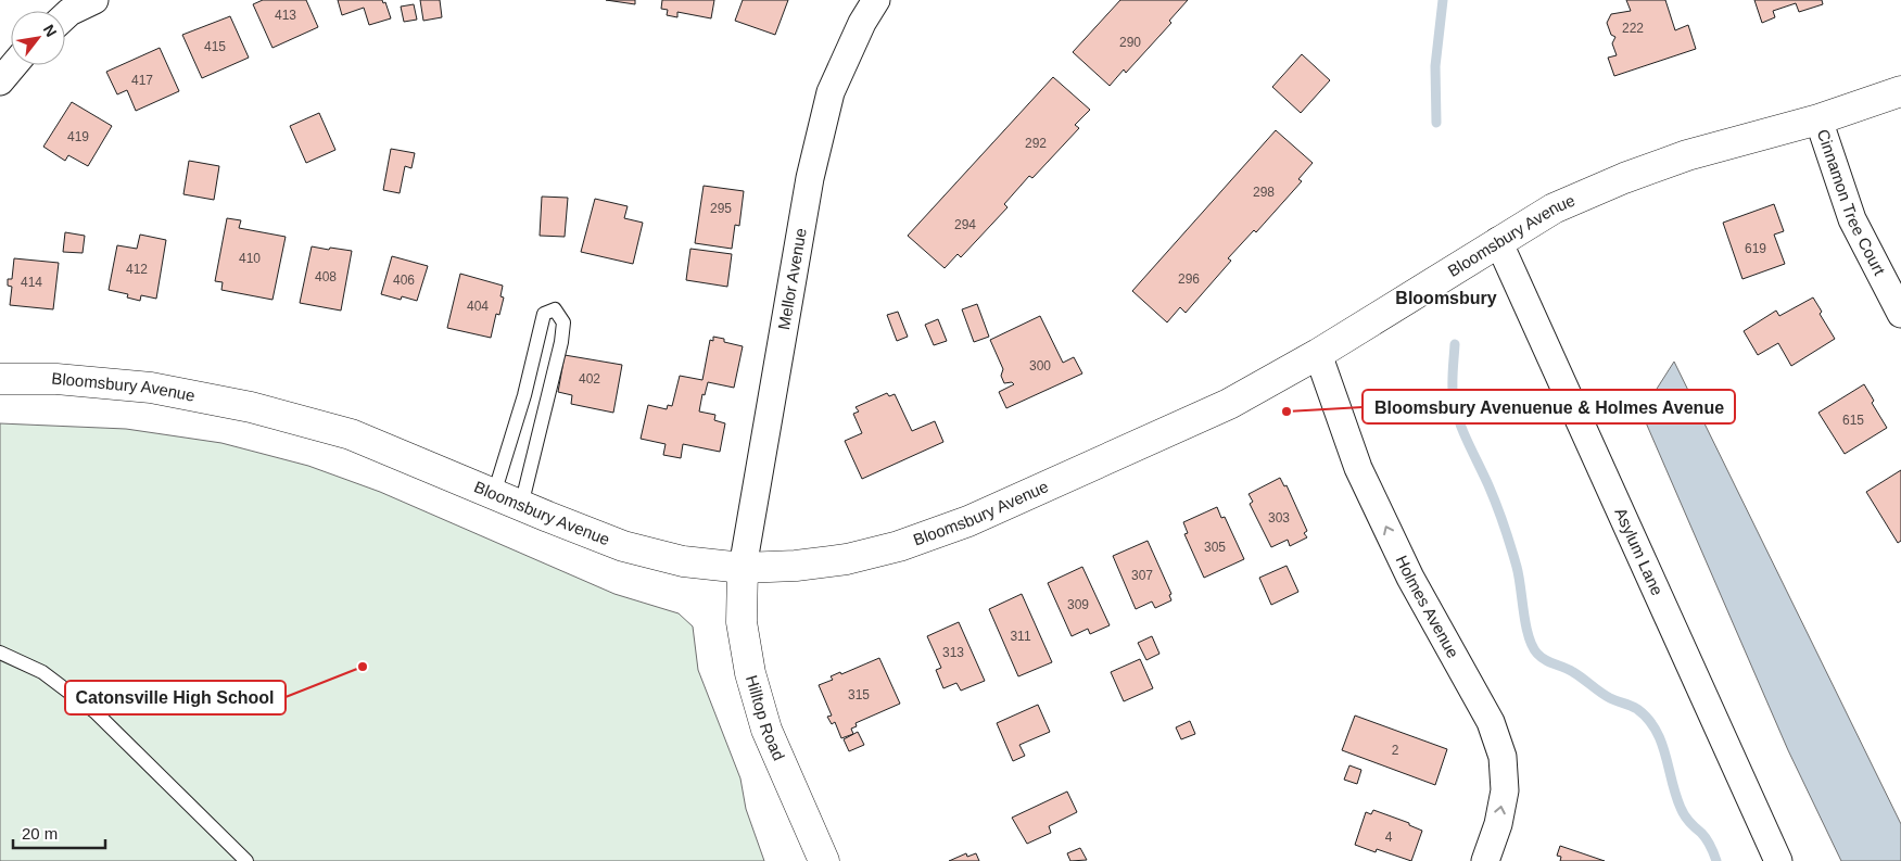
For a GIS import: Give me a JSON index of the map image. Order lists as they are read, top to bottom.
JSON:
{
  "streets": {
    "main road": ["Bloomsbury Avenue", "Hilltop Road"],
    "street": [
      "Cinnamon Tree Court",
      "Mellor Avenue",
      "Asylum Lane",
      "Holmes Avenue"
    ]
  },
  "crossings": [
    ["Cinnamon Tree Court", "Bloomsbury Avenue"],
    ["Bloomsbury Avenue", "Mellor Avenue"],
    ["Bloomsbury Avenue", "Asylum Lane"],
    ["Bloomsbury Avenue", "Holmes Avenue"],
    ["Bloomsbury Avenue", "Hilltop Road"],
    ["Mellor Avenue", "Hilltop Road"]
  ],
  "one_way": ["Holmes Avenue"],
  "districts": ["Bloomsbury"],
  "places": ["Bloomsbury Avenuenue & Holmes Avenue", "Catonsville High School"],
  "house_numbers": [
    "413",
    "222",
    "290",
    "415",
    "417",
    "419",
    "292",
    "298",
    "295",
    "294",
    "619",
    "410",
    "412",
    "408",
    "296",
    "406",
    "414",
    "404",
    "300",
    "402",
    "615",
    "303",
    "305",
    "307",
    "309",
    "311",
    "313",
    "315",
    "2",
    "4"
  ],
  "scale_bar": "20 m",
  "north": "top right"
}
